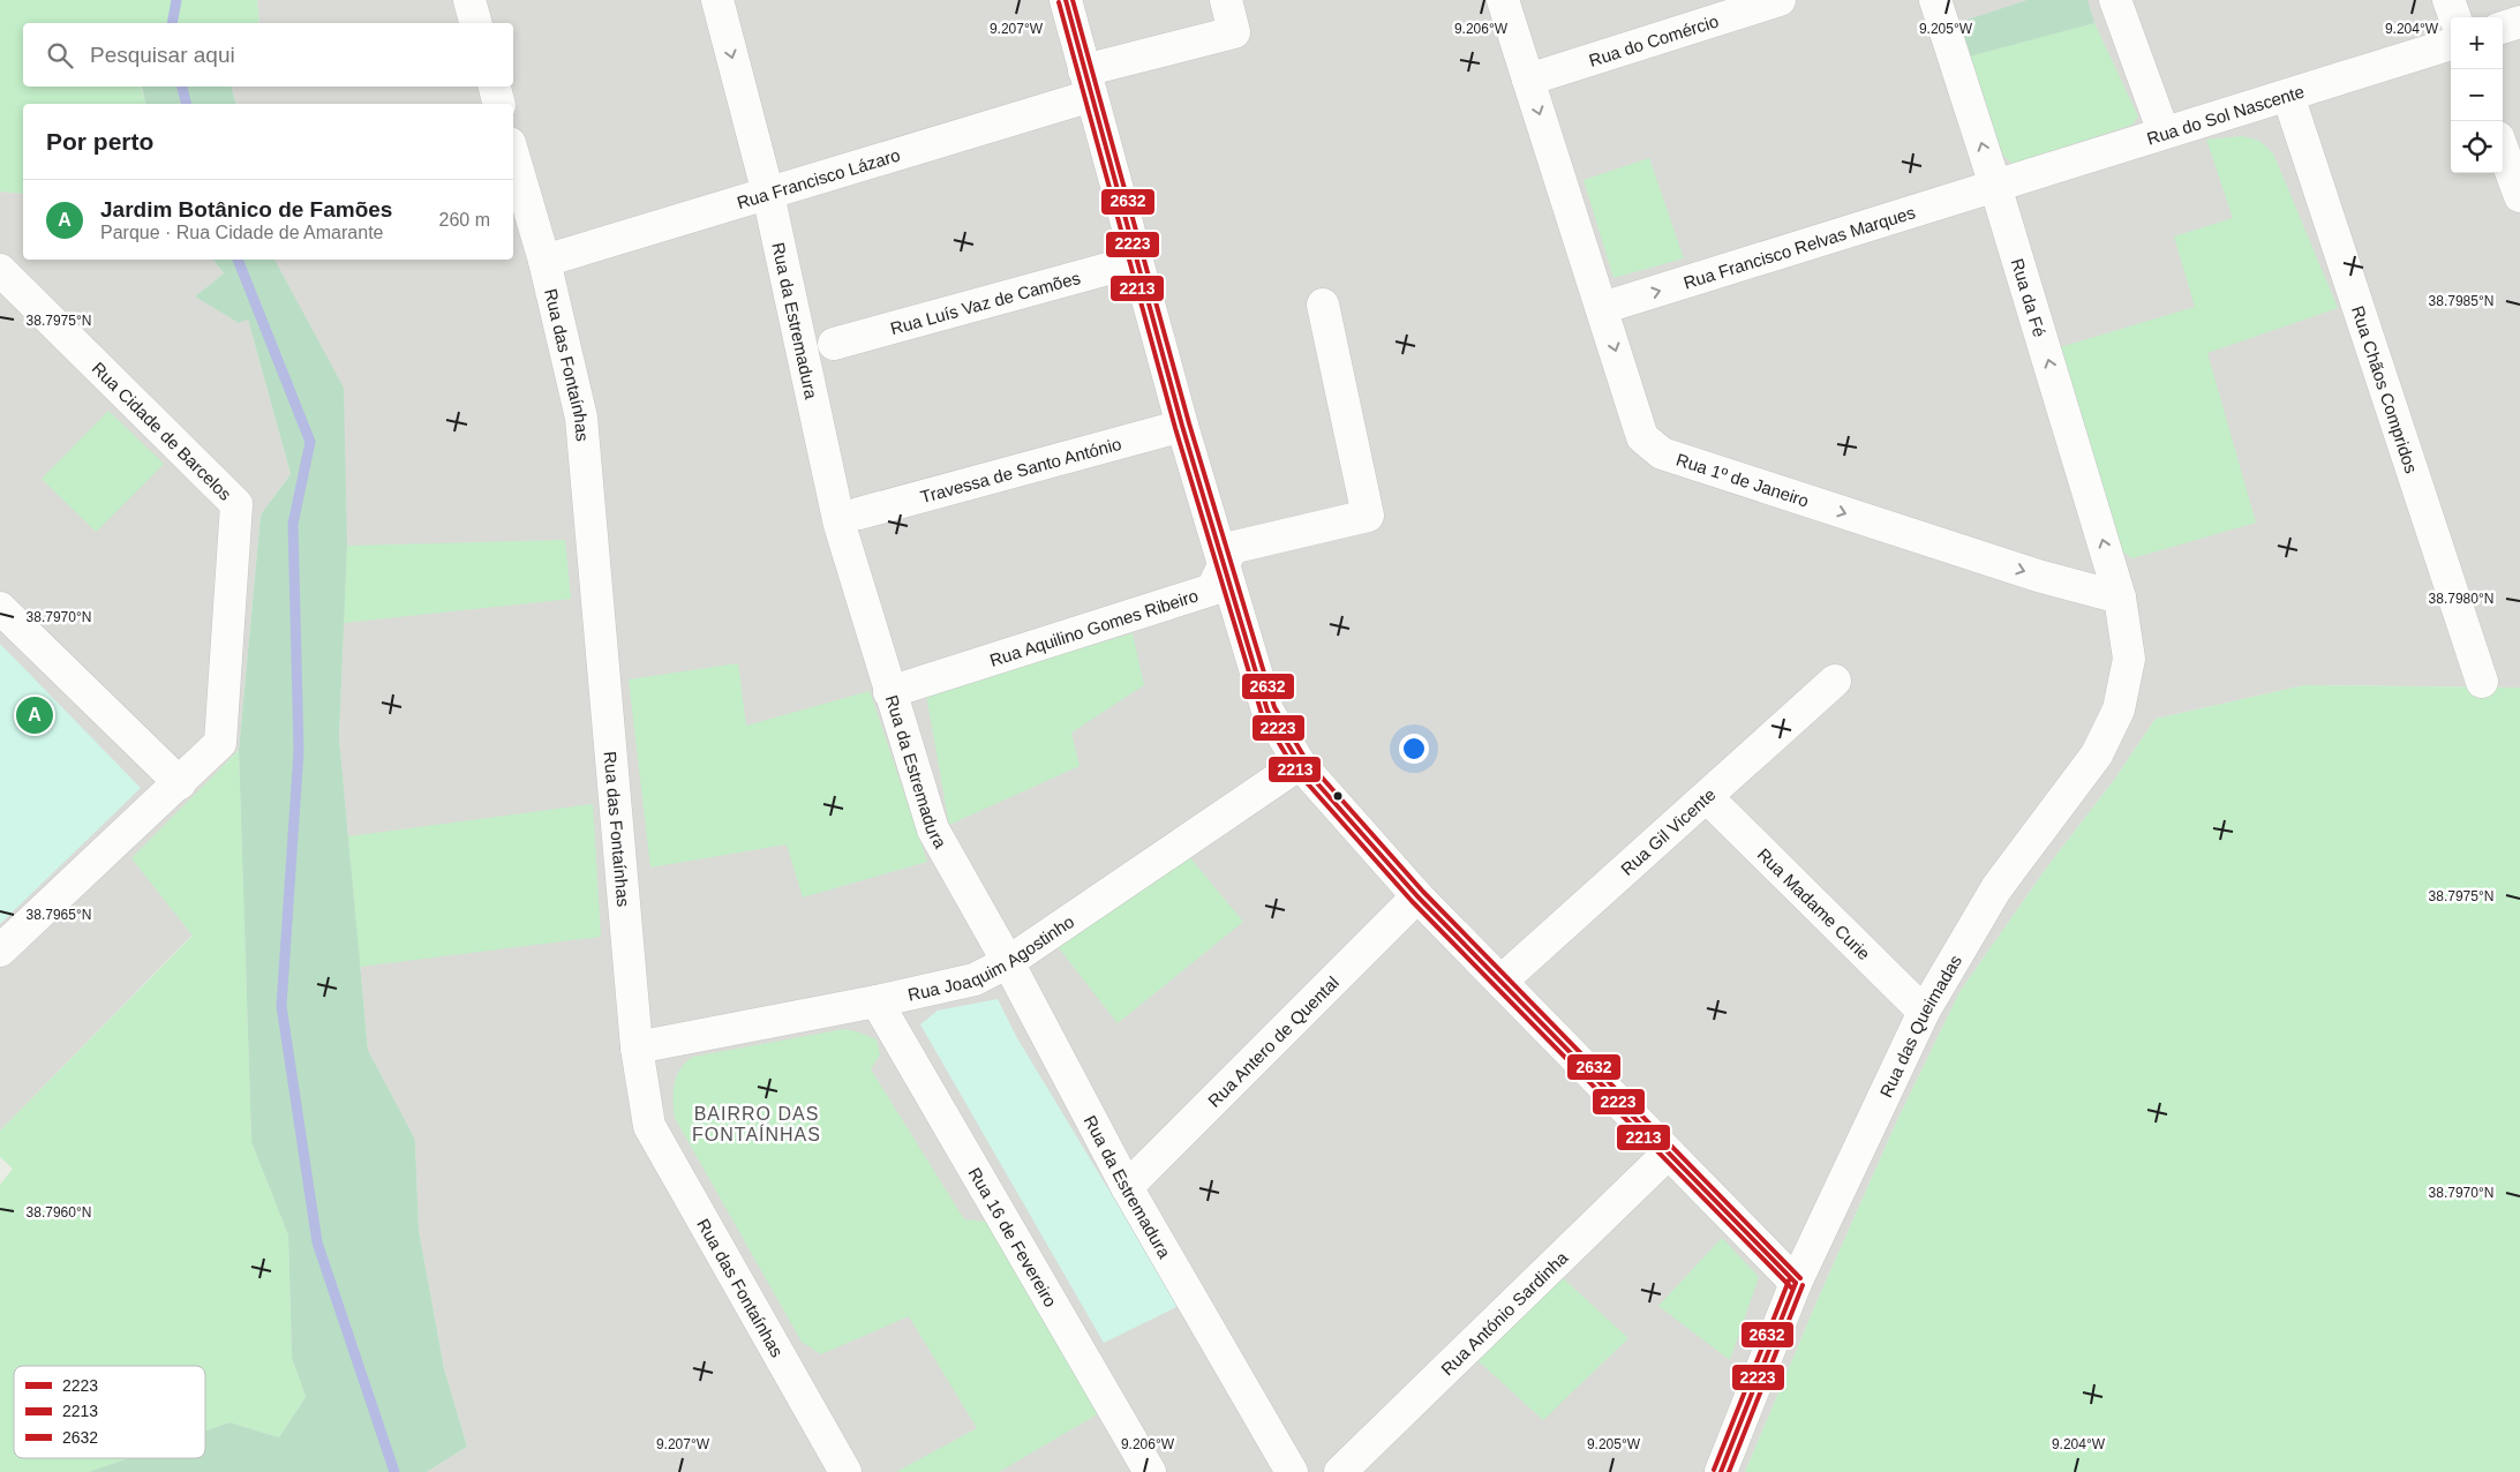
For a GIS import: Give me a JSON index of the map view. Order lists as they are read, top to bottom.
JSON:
{
  "streets": {
    "street": [
      "Rua do Comércio",
      "Rua do Sol Nascente",
      "Rua Francisco Lázaro",
      "Rua Francisco Relvas Marques",
      "Rua da Fé",
      "Rua Luís Vaz de Camões",
      "Rua da Estremadura",
      "Rua das Fontaínhas",
      "Rua Chãos Compridos",
      "Rua Cidade de Barcelos",
      "Travessa de Santo António",
      "Rua 1º de Janeiro",
      "Rua Aquilino Gomes Ribeiro",
      "Rua Gil Vicente",
      "Rua Madame Curie",
      "Rua Joaquim Agostinho",
      "Rua das Queimadas",
      "Rua Antero de Quental",
      "Rua 16 de Fevereiro",
      "Rua António Sardinha"
    ]
  },
  "crossings": [
    ["Rua do Comércio", "Rua 1º de Janeiro"],
    ["Rua do Sol Nascente", "Rua Francisco Relvas Marques"],
    ["Rua do Sol Nascente", "Rua da Fé"],
    ["Rua do Sol Nascente", "Rua Chãos Compridos"],
    ["Rua Francisco Lázaro", "Rua da Estremadura"],
    ["Rua Francisco Lázaro", "Rua das Fontaínhas"],
    ["Rua Francisco Relvas Marques", "Rua da Fé"],
    ["Rua Francisco Relvas Marques", "Rua 1º de Janeiro"],
    ["Rua da Fé", "Rua 1º de Janeiro"],
    ["Rua da Fé", "Rua das Queimadas"],
    ["Rua da Estremadura", "Rua Aquilino Gomes Ribeiro"],
    ["Rua da Estremadura", "Rua Joaquim Agostinho"],
    ["Rua da Estremadura", "Rua Antero de Quental"],
    ["Rua das Fontaínhas", "Rua Joaquim Agostinho"],
    ["Rua 1º de Janeiro", "Rua das Queimadas"],
    ["Rua Gil Vicente", "Rua Madame Curie"],
    ["Rua Madame Curie", "Rua das Queimadas"],
    ["Rua Joaquim Agostinho", "Rua 16 de Fevereiro"]
  ],
  "one_way": ["Rua Francisco Relvas Marques", "Rua da Fé", "Rua 1º de Janeiro"],
  "districts": ["BAIRRO DAS FONTAÍNHAS"],
  "lines": ["transit line 2223", "transit line 2632", "transit line 2213"],
  "legend": ["2223", "2213", "2632"],
  "page": {
    "map_buttons": ["+", "−"],
    "search": "Pesquisar aqui",
    "heading": "Por perto",
    "list": [
      {
        "mark": "A",
        "name": "Jardim Botânico de Famões",
        "note": "Parque · Rua Cidade de Amarante",
        "value": "260 m"
      }
    ],
    "pins": "A"
  },
  "coordinates": [
    "9.207°W",
    "9.206°W",
    "9.205°W",
    "9.204°W",
    "38.7985°N",
    "38.7975°N",
    "38.7980°N",
    "38.7970°N",
    "38.7965°N",
    "38.7960°N"
  ]
}
